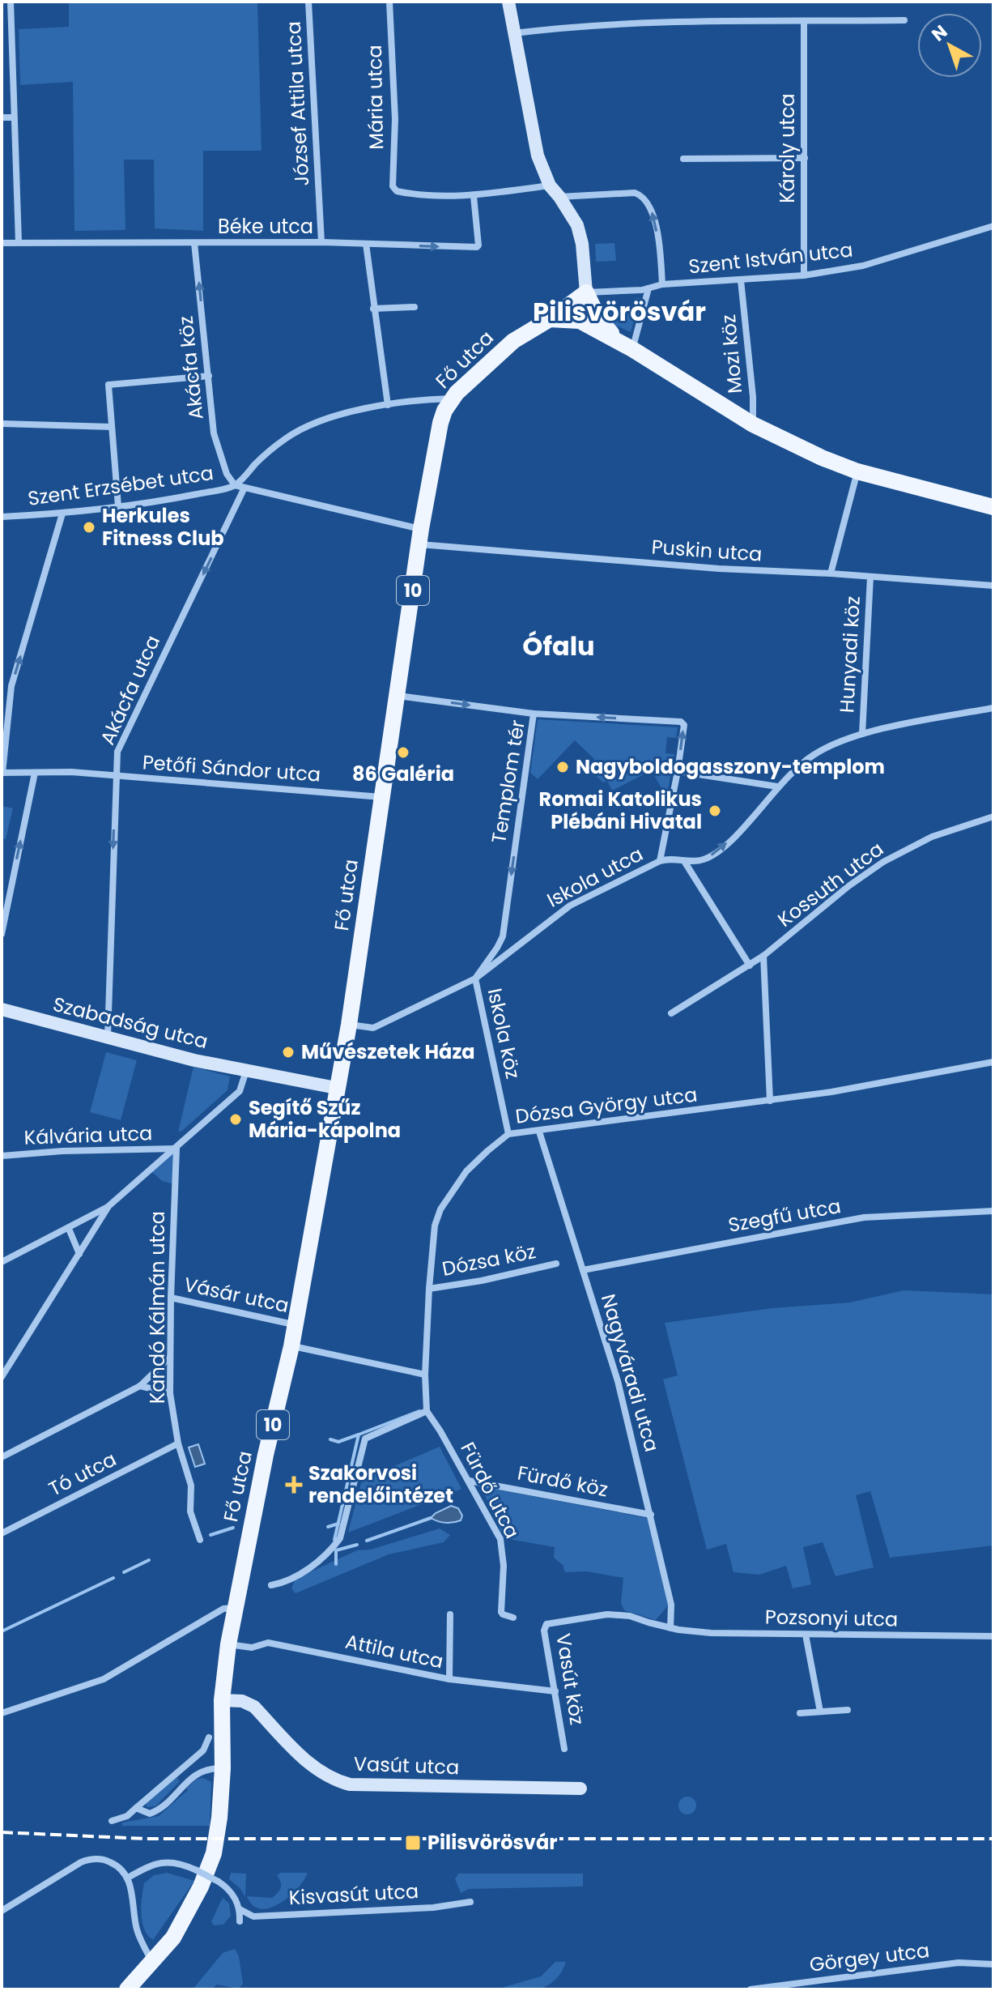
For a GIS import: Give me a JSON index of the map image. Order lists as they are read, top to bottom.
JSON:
{
  "streets": {
    "main road": ["Fő utca", "10"],
    "street": [
      "Mária utca",
      "József Attila utca",
      "Károly utca",
      "Béke utca",
      "Szent István utca",
      "Mozi köz",
      "Akácfa köz",
      "Szent Erzsébet utca",
      "Puskin utca",
      "Hunyadi köz",
      "Akácfa utca",
      "Petőfi Sándor utca",
      "Templom tér",
      "Iskola utca",
      "Kossuth utca",
      "Szabadság utca",
      "Iskola köz",
      "Dózsa György utca",
      "Kálvária utca",
      "Szegfű utca",
      "Dózsa köz",
      "Vásár utca",
      "Kandó Kálmán utca",
      "Nagyváradi utca",
      "Tó utca",
      "Fürdő köz",
      "Fürdő utca",
      "Pozsonyi utca",
      "Attila utca",
      "Vasút köz",
      "Vasút utca",
      "Kisvasút utca",
      "Görgey utca"
    ]
  },
  "crossings": [
    ["Mária utca", "Béke utca"],
    ["József Attila utca", "Béke utca"],
    ["Károly utca", "Szent István utca"],
    ["Béke utca", "Akácfa köz"],
    ["Szent István utca", "Mozi köz"],
    ["Szent István utca", "Fő utca"],
    ["Fő utca", "Szent Erzsébet utca"],
    ["Fő utca", "Puskin utca"],
    ["Fő utca", "Petőfi Sándor utca"],
    ["Fő utca", "Iskola utca"],
    ["Fő utca", "Szabadság utca"],
    ["Fő utca", "Vásár utca"],
    ["Fő utca", "Attila utca"],
    ["Fő utca", "Vasút utca"],
    ["Akácfa köz", "Szent Erzsébet utca"],
    ["Akácfa köz", "Puskin utca"],
    ["Szent Erzsébet utca", "Puskin utca"],
    ["Puskin utca", "Hunyadi köz"],
    ["Puskin utca", "Akácfa utca"],
    ["Hunyadi köz", "Iskola utca"],
    ["Akácfa utca", "Petőfi Sándor utca"],
    ["Akácfa utca", "Szabadság utca"],
    ["Templom tér", "Iskola utca"],
    ["Templom tér", "Iskola köz"],
    ["Iskola utca", "Iskola köz"],
    ["Iskola köz", "Dózsa György utca"],
    ["Dózsa György utca", "Dózsa köz"],
    ["Dózsa György utca", "Nagyváradi utca"],
    ["Kálvária utca", "Kandó Kálmán utca"],
    ["Szegfű utca", "Nagyváradi utca"],
    ["Vásár utca", "Kandó Kálmán utca"],
    ["Kandó Kálmán utca", "Tó utca"],
    ["Nagyváradi utca", "Fürdő köz"],
    ["Nagyváradi utca", "Pozsonyi utca"],
    ["Nagyváradi utca", "Vasút köz"],
    ["Fürdő köz", "Fürdő utca"],
    ["Pozsonyi utca", "Vasút köz"],
    ["Attila utca", "Vasút köz"]
  ],
  "one_way": ["Akácfa köz", "Akácfa utca"],
  "districts": ["Pilisvörösvár", "Ófalu"],
  "places": {
    "other": [
      "Herkules Fitness Club",
      "86 Galéria",
      "Nagyboldogasszony-templom",
      "Romai Katolikus Plébáni Hivatal",
      "Művészetek Háza",
      "Segítő Szűz Mária-kápolna"
    ],
    "health": ["Szakorvosi rendelőintézet"],
    "transit": ["Pilisvörösvár"]
  },
  "north": "top left"
}
